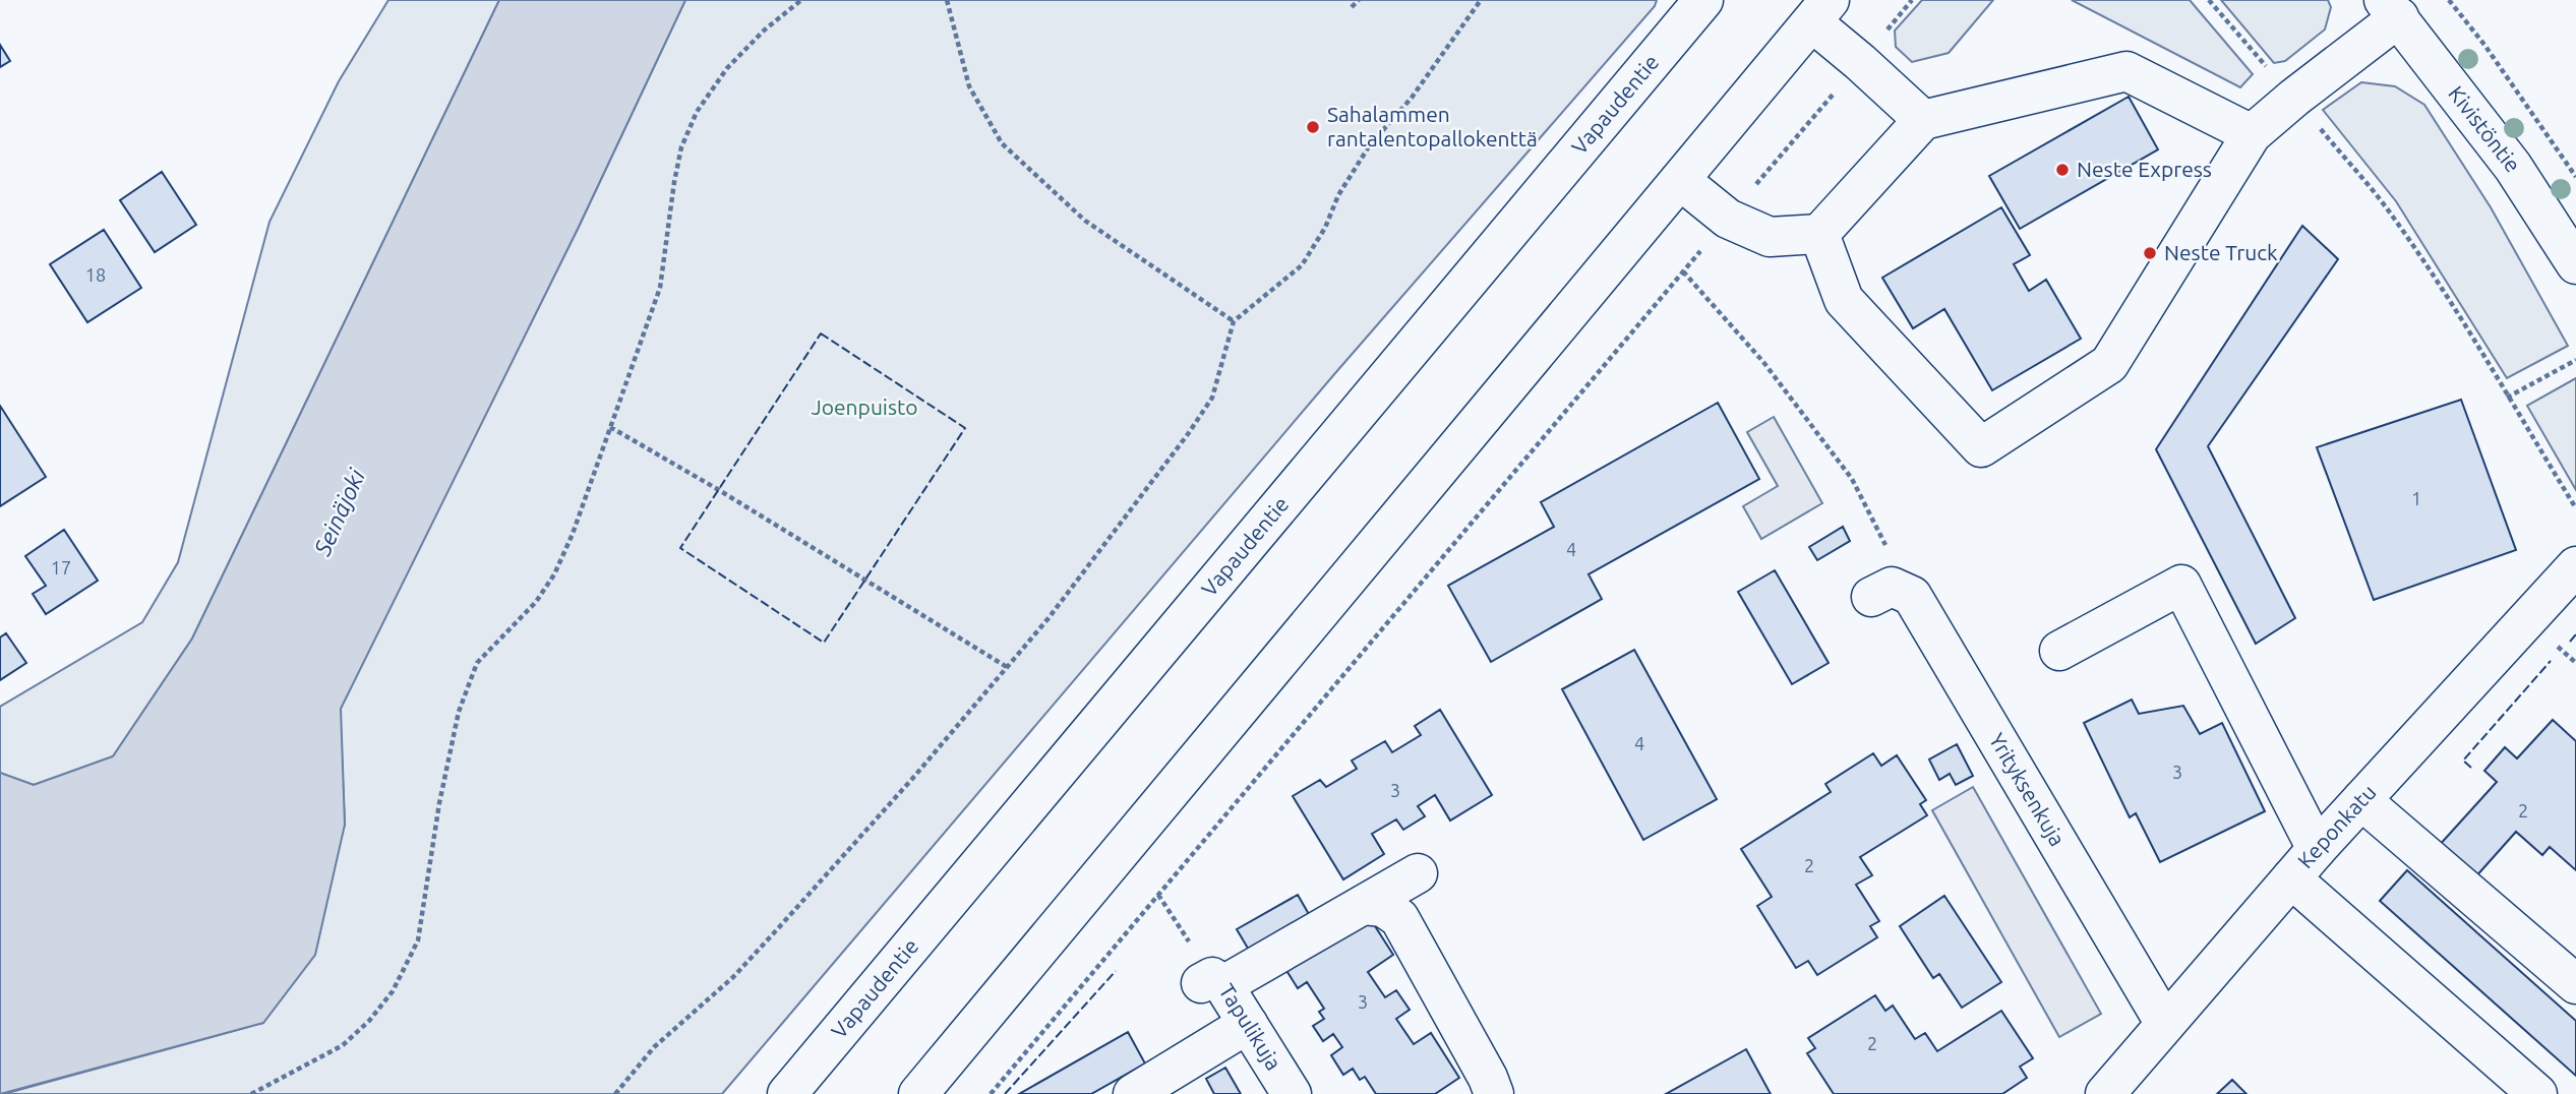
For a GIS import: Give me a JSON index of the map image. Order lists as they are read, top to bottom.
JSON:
{
  "streets": {
    "main road": [
      "Vapaudentie",
      "Kivistöntie",
      "Yrityksenkuja",
      "Keponkatu",
      "Tapulikuja"
    ]
  },
  "crossings": [
    ["Yrityksenkuja", "Keponkatu"]
  ],
  "water": ["Seinäjoki"],
  "parks": ["Joenpuisto"],
  "places": ["Sahalammen rantalentopallokenttä", "Neste Express", "Neste Truck"],
  "house_numbers": [
    "18",
    "1",
    "4",
    "17",
    "4",
    "3",
    "3",
    "2",
    "2",
    "3",
    "2"
  ]
}
